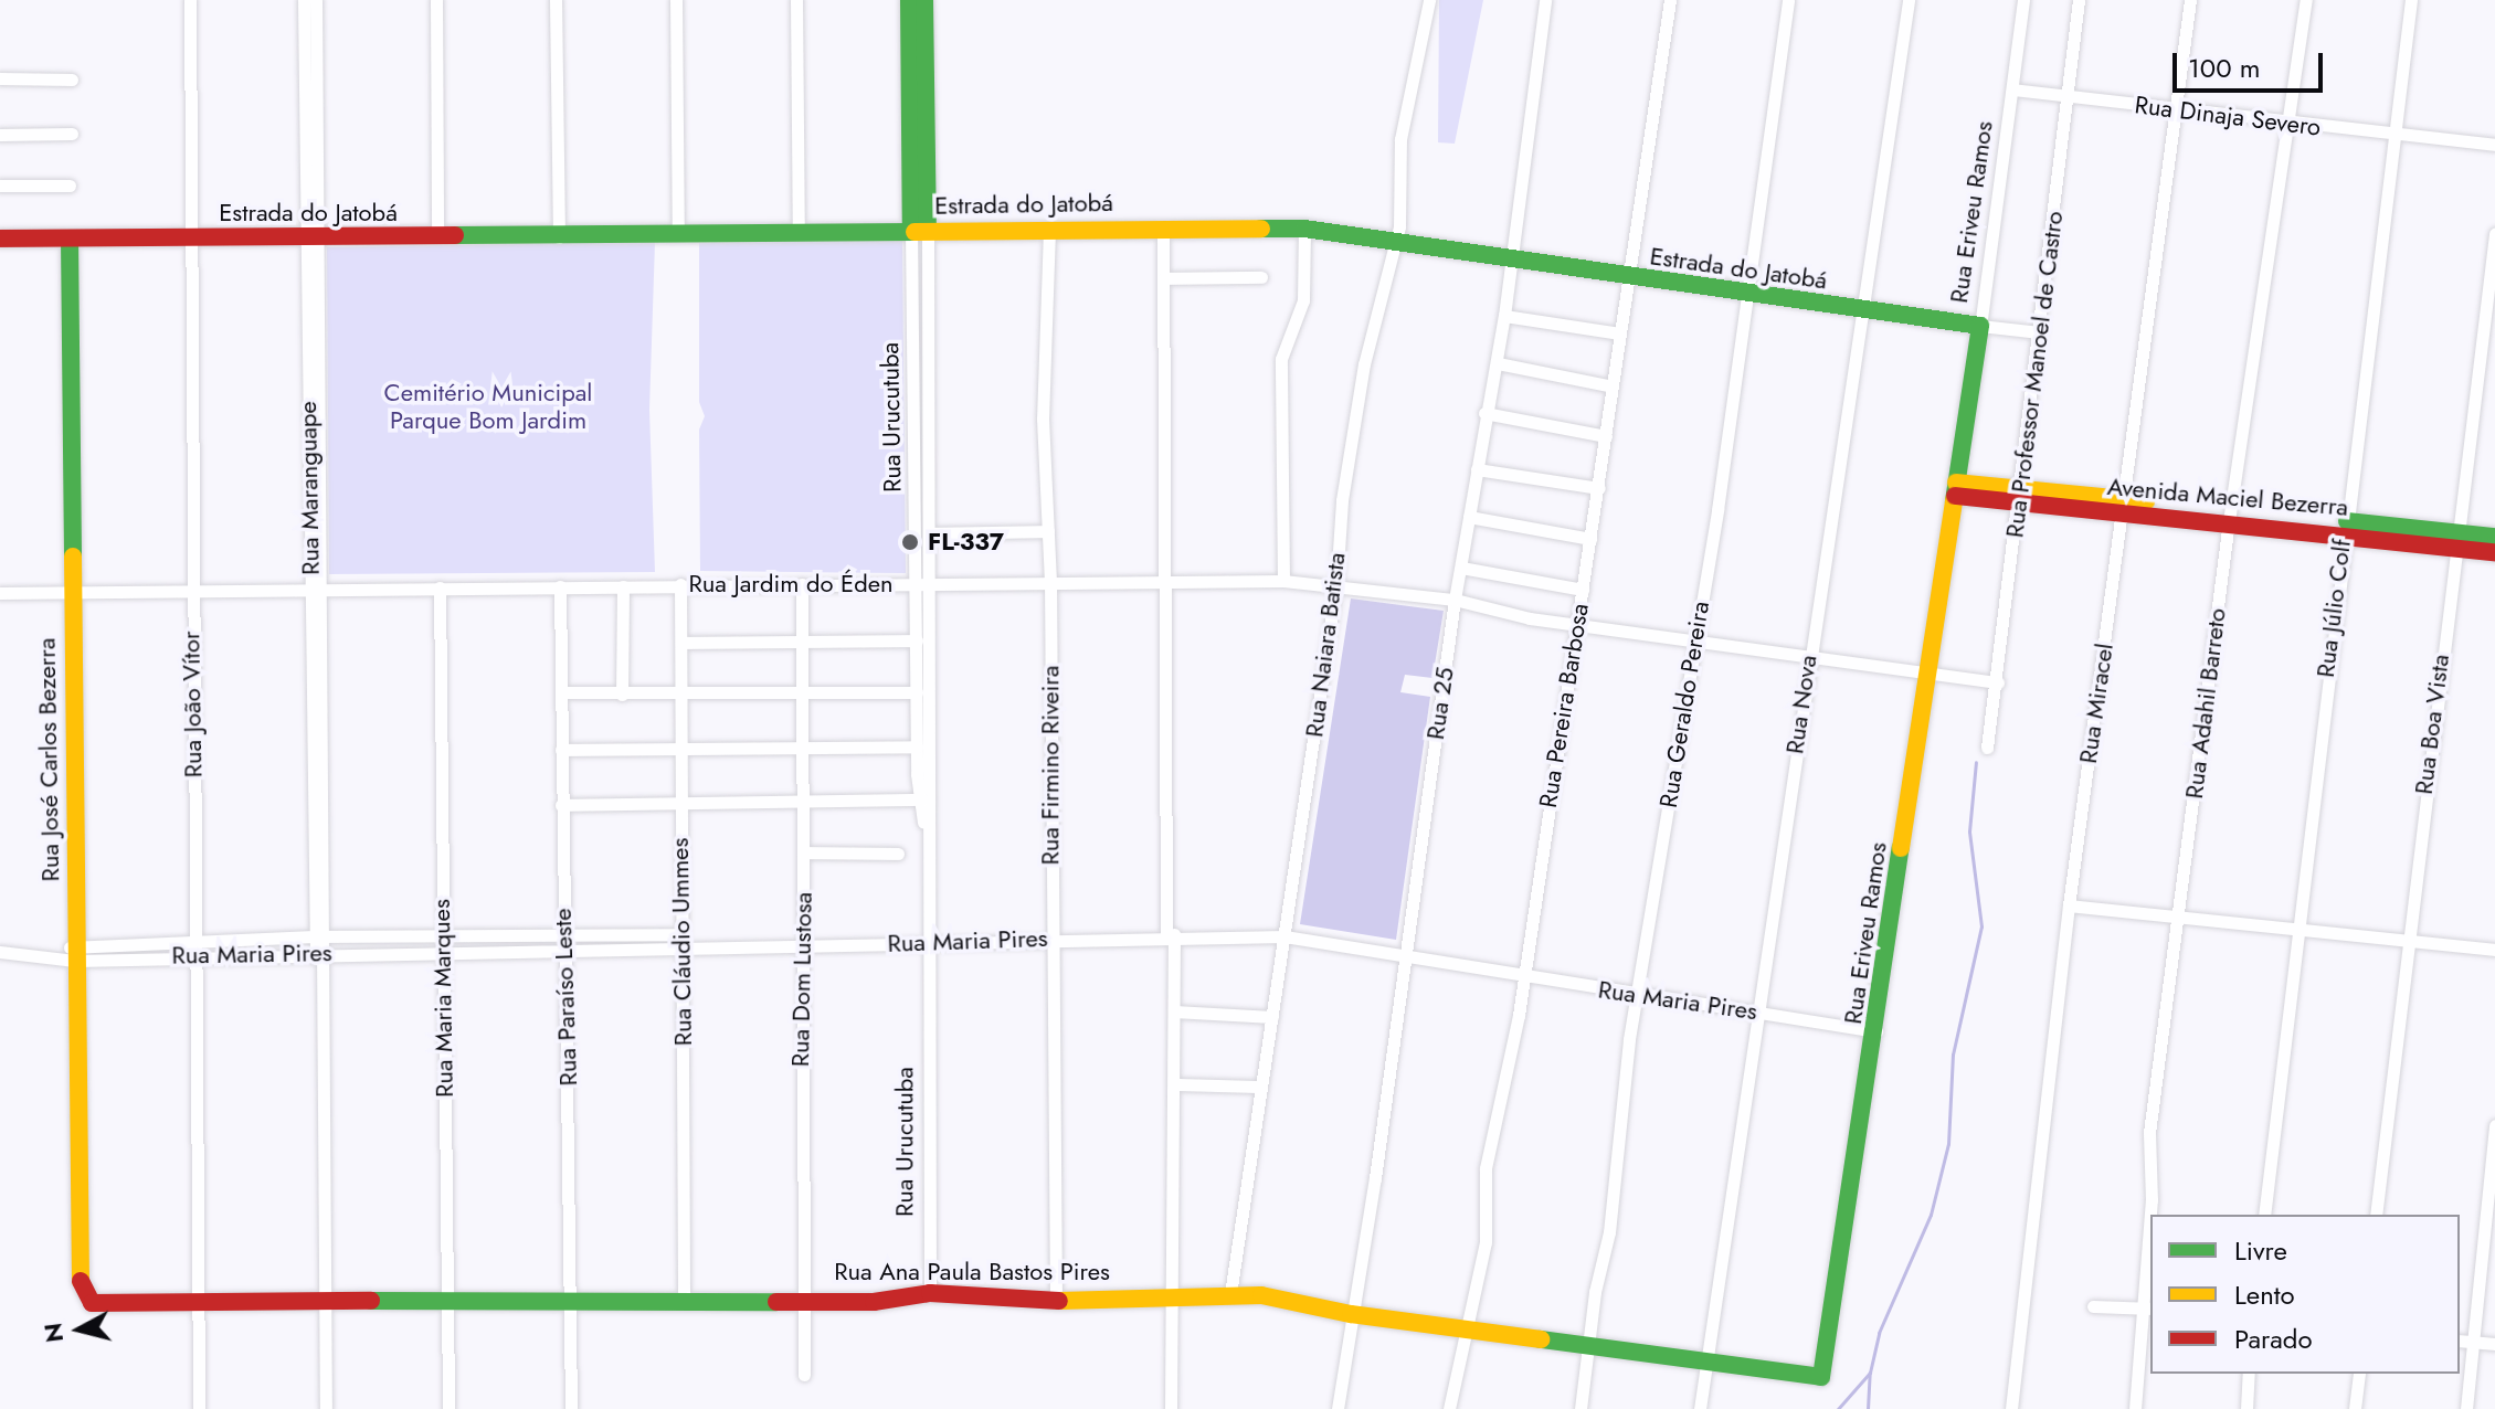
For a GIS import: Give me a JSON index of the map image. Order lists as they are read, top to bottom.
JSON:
{
  "streets": {
    "street": [
      "Rua Dinaja Severo",
      "Estrada do Jatobá",
      "Rua Eriveu Ramos",
      "Rua Professor Manoel de Castro",
      "Rua Urucutuba",
      "Rua Maranguape",
      "Avenida Maciel Bezerra",
      "Rua Jardim do Éden",
      "Rua Júlio Colf",
      "Rua Naiara Batista",
      "Rua 25",
      "Rua Miracel",
      "Rua Adahil Barreto",
      "Rua João Vítor",
      "Rua Geraldo Pereira",
      "Rua Nova",
      "Rua Pereira Barbosa",
      "Rua Boa Vista",
      "Rua José Carlos Bezerra",
      "Rua Firmino Riveira",
      "Rua Maria Pires",
      "Rua Cláudio Ummes",
      "Rua Dom Lustosa",
      "Rua Paraíso Leste",
      "Rua Maria Marques",
      "Rua Ana Paula Bastos Pires"
    ]
  },
  "crossings": [
    ["Rua Dinaja Severo", "Rua Eriveu Ramos"],
    ["Rua Dinaja Severo", "Rua Professor Manoel de Castro"],
    ["Rua Dinaja Severo", "Rua Júlio Colf"],
    ["Rua Dinaja Severo", "Rua Miracel"],
    ["Rua Dinaja Severo", "Rua Adahil Barreto"],
    ["Estrada do Jatobá", "Rua Eriveu Ramos"],
    ["Estrada do Jatobá", "Rua Professor Manoel de Castro"],
    ["Estrada do Jatobá", "Rua Urucutuba"],
    ["Estrada do Jatobá", "Rua Maranguape"],
    ["Estrada do Jatobá", "Rua Naiara Batista"],
    ["Estrada do Jatobá", "Rua 25"],
    ["Estrada do Jatobá", "Rua João Vítor"],
    ["Estrada do Jatobá", "Rua Geraldo Pereira"],
    ["Estrada do Jatobá", "Rua Nova"],
    ["Estrada do Jatobá", "Rua Pereira Barbosa"],
    ["Estrada do Jatobá", "Rua José Carlos Bezerra"],
    ["Estrada do Jatobá", "Rua Firmino Riveira"],
    ["Rua Eriveu Ramos", "Avenida Maciel Bezerra"],
    ["Rua Eriveu Ramos", "Rua Jardim do Éden"],
    ["Rua Eriveu Ramos", "Rua Maria Pires"],
    ["Rua Eriveu Ramos", "Rua Ana Paula Bastos Pires"],
    ["Rua Professor Manoel de Castro", "Avenida Maciel Bezerra"],
    ["Rua Professor Manoel de Castro", "Rua Jardim do Éden"],
    ["Rua Urucutuba", "Rua Jardim do Éden"],
    ["Rua Urucutuba", "Rua Maria Pires"],
    ["Rua Urucutuba", "Rua Ana Paula Bastos Pires"],
    ["Rua Maranguape", "Rua Jardim do Éden"],
    ["Rua Maranguape", "Rua Maria Pires"],
    ["Rua Maranguape", "Rua Ana Paula Bastos Pires"],
    ["Avenida Maciel Bezerra", "Rua Júlio Colf"],
    ["Avenida Maciel Bezerra", "Rua Miracel"],
    ["Avenida Maciel Bezerra", "Rua Adahil Barreto"],
    ["Avenida Maciel Bezerra", "Rua Boa Vista"],
    ["Rua Jardim do Éden", "Rua Naiara Batista"],
    ["Rua Jardim do Éden", "Rua 25"],
    ["Rua Jardim do Éden", "Rua João Vítor"],
    ["Rua Jardim do Éden", "Rua Geraldo Pereira"],
    ["Rua Jardim do Éden", "Rua Nova"],
    ["Rua Jardim do Éden", "Rua Pereira Barbosa"],
    ["Rua Jardim do Éden", "Rua José Carlos Bezerra"],
    ["Rua Jardim do Éden", "Rua Firmino Riveira"],
    ["Rua Jardim do Éden", "Rua Cláudio Ummes"],
    ["Rua Jardim do Éden", "Rua Dom Lustosa"],
    ["Rua Jardim do Éden", "Rua Paraíso Leste"],
    ["Rua Jardim do Éden", "Rua Maria Marques"],
    ["Rua Naiara Batista", "Rua Maria Pires"],
    ["Rua Naiara Batista", "Rua Ana Paula Bastos Pires"],
    ["Rua 25", "Rua Maria Pires"],
    ["Rua 25", "Rua Ana Paula Bastos Pires"],
    ["Rua João Vítor", "Rua Maria Pires"],
    ["Rua João Vítor", "Rua Ana Paula Bastos Pires"],
    ["Rua Geraldo Pereira", "Rua Maria Pires"],
    ["Rua Geraldo Pereira", "Rua Ana Paula Bastos Pires"],
    ["Rua Nova", "Rua Maria Pires"],
    ["Rua Nova", "Rua Ana Paula Bastos Pires"],
    ["Rua Pereira Barbosa", "Rua Maria Pires"],
    ["Rua Pereira Barbosa", "Rua Ana Paula Bastos Pires"],
    ["Rua José Carlos Bezerra", "Rua Maria Pires"],
    ["Rua José Carlos Bezerra", "Rua Ana Paula Bastos Pires"],
    ["Rua Firmino Riveira", "Rua Maria Pires"],
    ["Rua Firmino Riveira", "Rua Ana Paula Bastos Pires"],
    ["Rua Maria Pires", "Rua Cláudio Ummes"],
    ["Rua Maria Pires", "Rua Dom Lustosa"],
    ["Rua Maria Pires", "Rua Paraíso Leste"],
    ["Rua Maria Pires", "Rua Maria Marques"],
    ["Rua Cláudio Ummes", "Rua Ana Paula Bastos Pires"],
    ["Rua Dom Lustosa", "Rua Ana Paula Bastos Pires"],
    ["Rua Paraíso Leste", "Rua Ana Paula Bastos Pires"],
    ["Rua Maria Marques", "Rua Ana Paula Bastos Pires"]
  ],
  "parks": ["Cemitério Municipal Parque Bom Jardim"],
  "places": ["FL-337"],
  "legend": ["Livre", "Lento", "Parado"],
  "scale_bar": "100 m",
  "north": "left"
}
